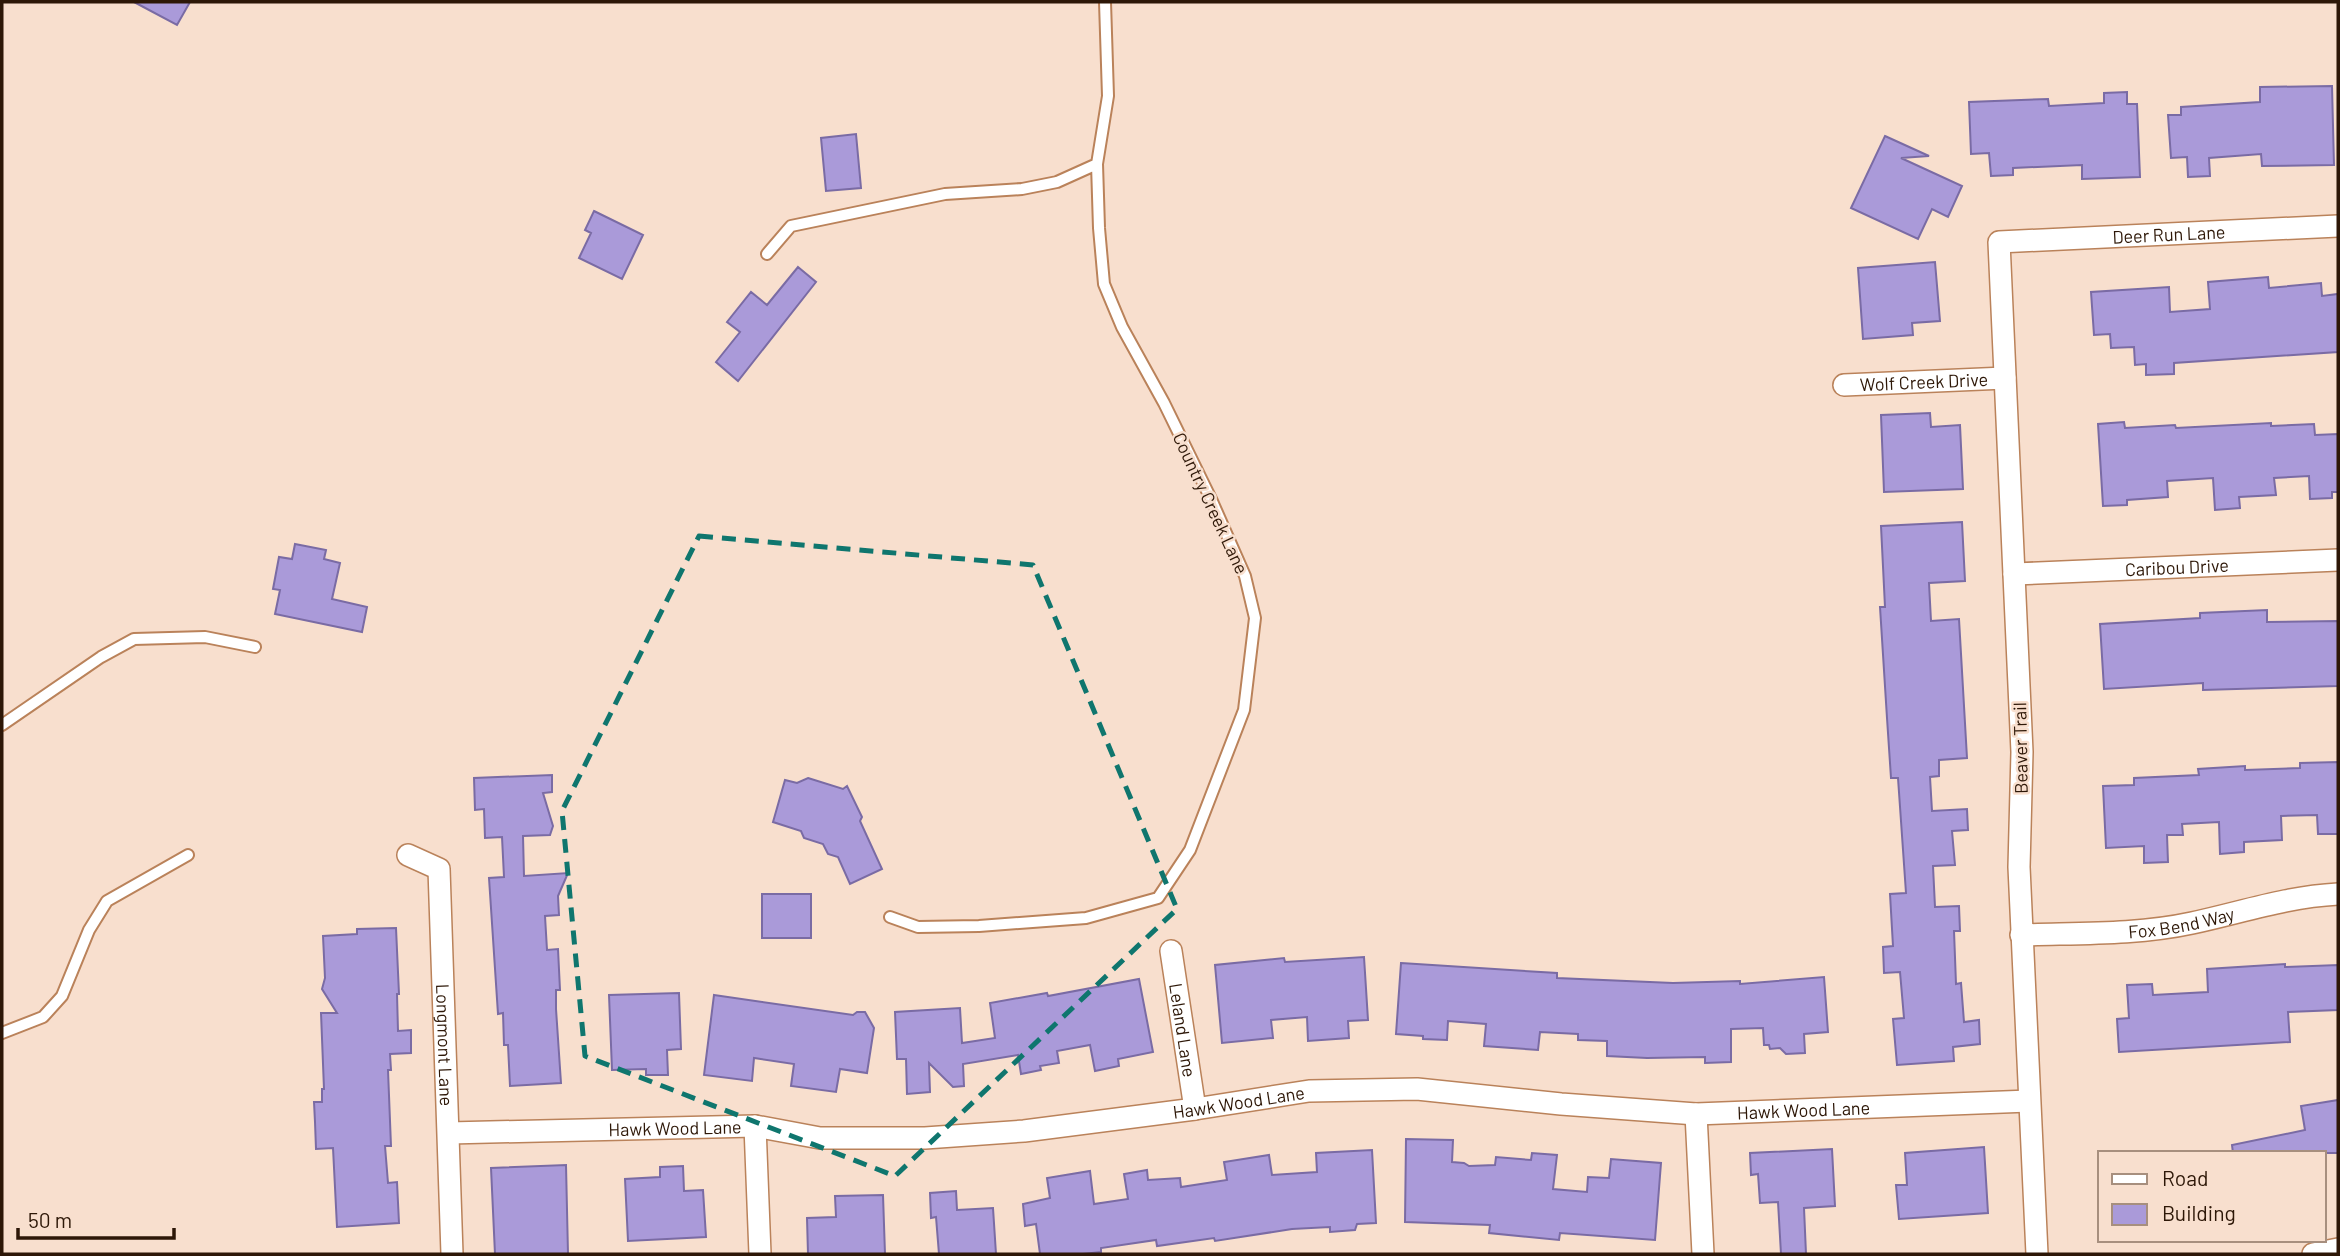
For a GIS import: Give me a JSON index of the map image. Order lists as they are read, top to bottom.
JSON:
{
  "streets": {
    "street": [
      "Deer Run Lane",
      "Wolf Creek Drive",
      "Caribou Drive",
      "Beaver Trail",
      "Fox Bend Way",
      "Leland Lane",
      "Longmont Lane",
      "Hawk Wood Lane"
    ],
    "lane": ["Country Creek Lane"]
  },
  "crossings": [
    ["Deer Run Lane", "Beaver Trail"],
    ["Wolf Creek Drive", "Beaver Trail"],
    ["Caribou Drive", "Beaver Trail"],
    ["Beaver Trail", "Fox Bend Way"],
    ["Beaver Trail", "Hawk Wood Lane"],
    ["Leland Lane", "Hawk Wood Lane"],
    ["Longmont Lane", "Hawk Wood Lane"]
  ],
  "legend": ["Road", "Building"],
  "scale_bar": "50 m"
}
